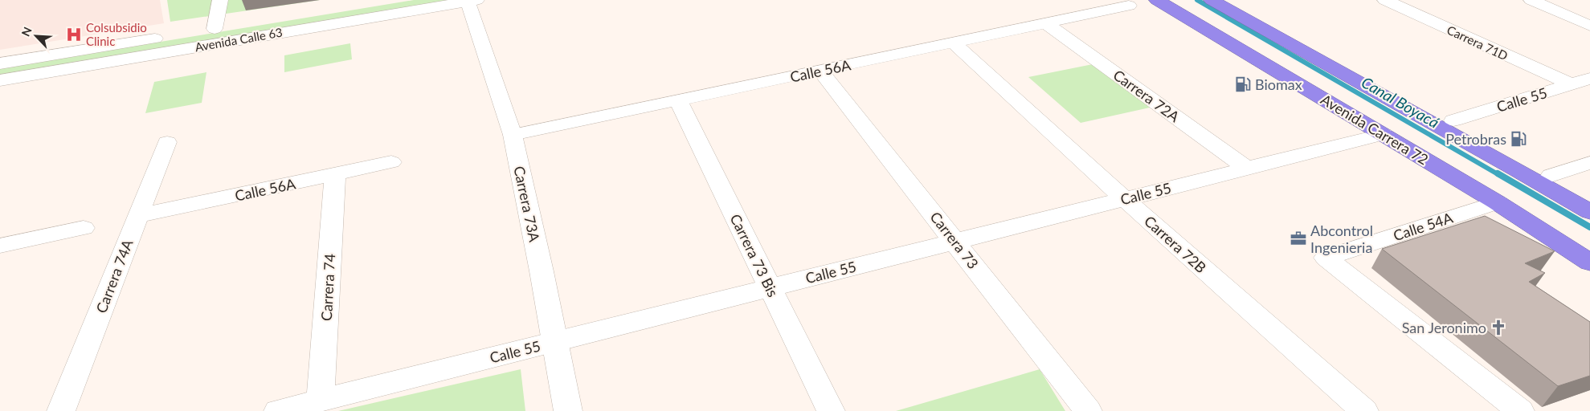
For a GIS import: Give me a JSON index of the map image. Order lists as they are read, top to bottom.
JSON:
{
  "streets": {
    "highway": ["Avenida Carrera 72"],
    "street": [
      "Avenida Calle 63",
      "Carrera 71D",
      "Calle 56A",
      "Carrera 72A",
      "Calle 55",
      "Carrera 73A",
      "Calle 54A",
      "Carrera 73",
      "Carrera 72B",
      "Carrera 73 Bis",
      "Carrera 74A",
      "Carrera 74"
    ]
  },
  "crossings": [
    ["Avenida Calle 63", "Carrera 73A"],
    ["Carrera 71D", "Calle 55"],
    ["Calle 56A", "Carrera 72A"],
    ["Calle 56A", "Carrera 73A"],
    ["Calle 56A", "Carrera 73"],
    ["Calle 56A", "Carrera 72B"],
    ["Calle 56A", "Carrera 73 Bis"],
    ["Calle 56A", "Carrera 74A"],
    ["Calle 56A", "Carrera 74"],
    ["Carrera 72A", "Calle 55"],
    ["Calle 55", "Avenida Carrera 72"],
    ["Calle 55", "Carrera 73A"],
    ["Calle 55", "Carrera 73"],
    ["Calle 55", "Carrera 72B"],
    ["Calle 55", "Carrera 73 Bis"],
    ["Calle 55", "Carrera 74"],
    ["Avenida Carrera 72", "Calle 54A"]
  ],
  "water": ["Canal Boyacá"],
  "places": {
    "hospital": ["Colsubsidio Clinic"],
    "fuel station": ["Biomax", "Petrobras"],
    "office": ["Abcontrol Ingenieria"],
    "church": ["San Jeronimo"]
  },
  "north": "top left"
}
